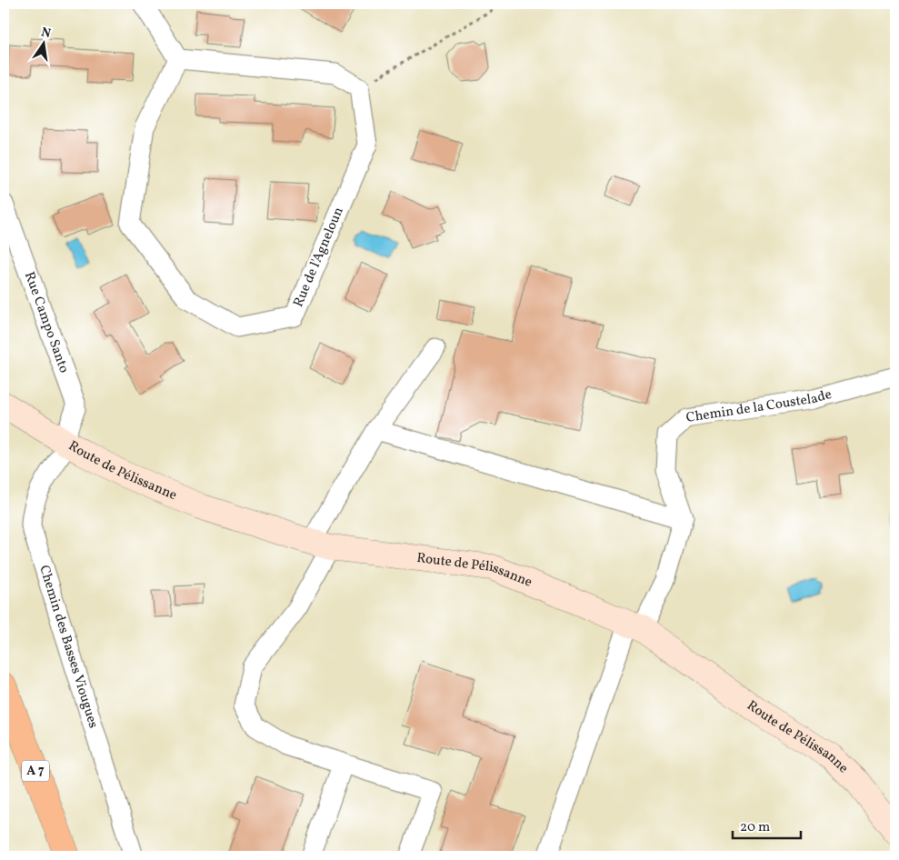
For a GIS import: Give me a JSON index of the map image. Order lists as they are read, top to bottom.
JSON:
{
  "streets": {
    "highway": ["A 7"],
    "street": [
      "Rue de l'Agneloun",
      "Rue Campo Santo",
      "Chemin de la Coustelade",
      "Route de Pélissanne",
      "Chemin des Basses Viougues"
    ]
  },
  "crossings": [
    ["Rue Campo Santo", "Route de Pélissanne"],
    ["Rue Campo Santo", "Chemin des Basses Viougues"],
    ["Route de Pélissanne", "Chemin des Basses Viougues"]
  ],
  "scale_bar": "20 m",
  "north": "top"
}
